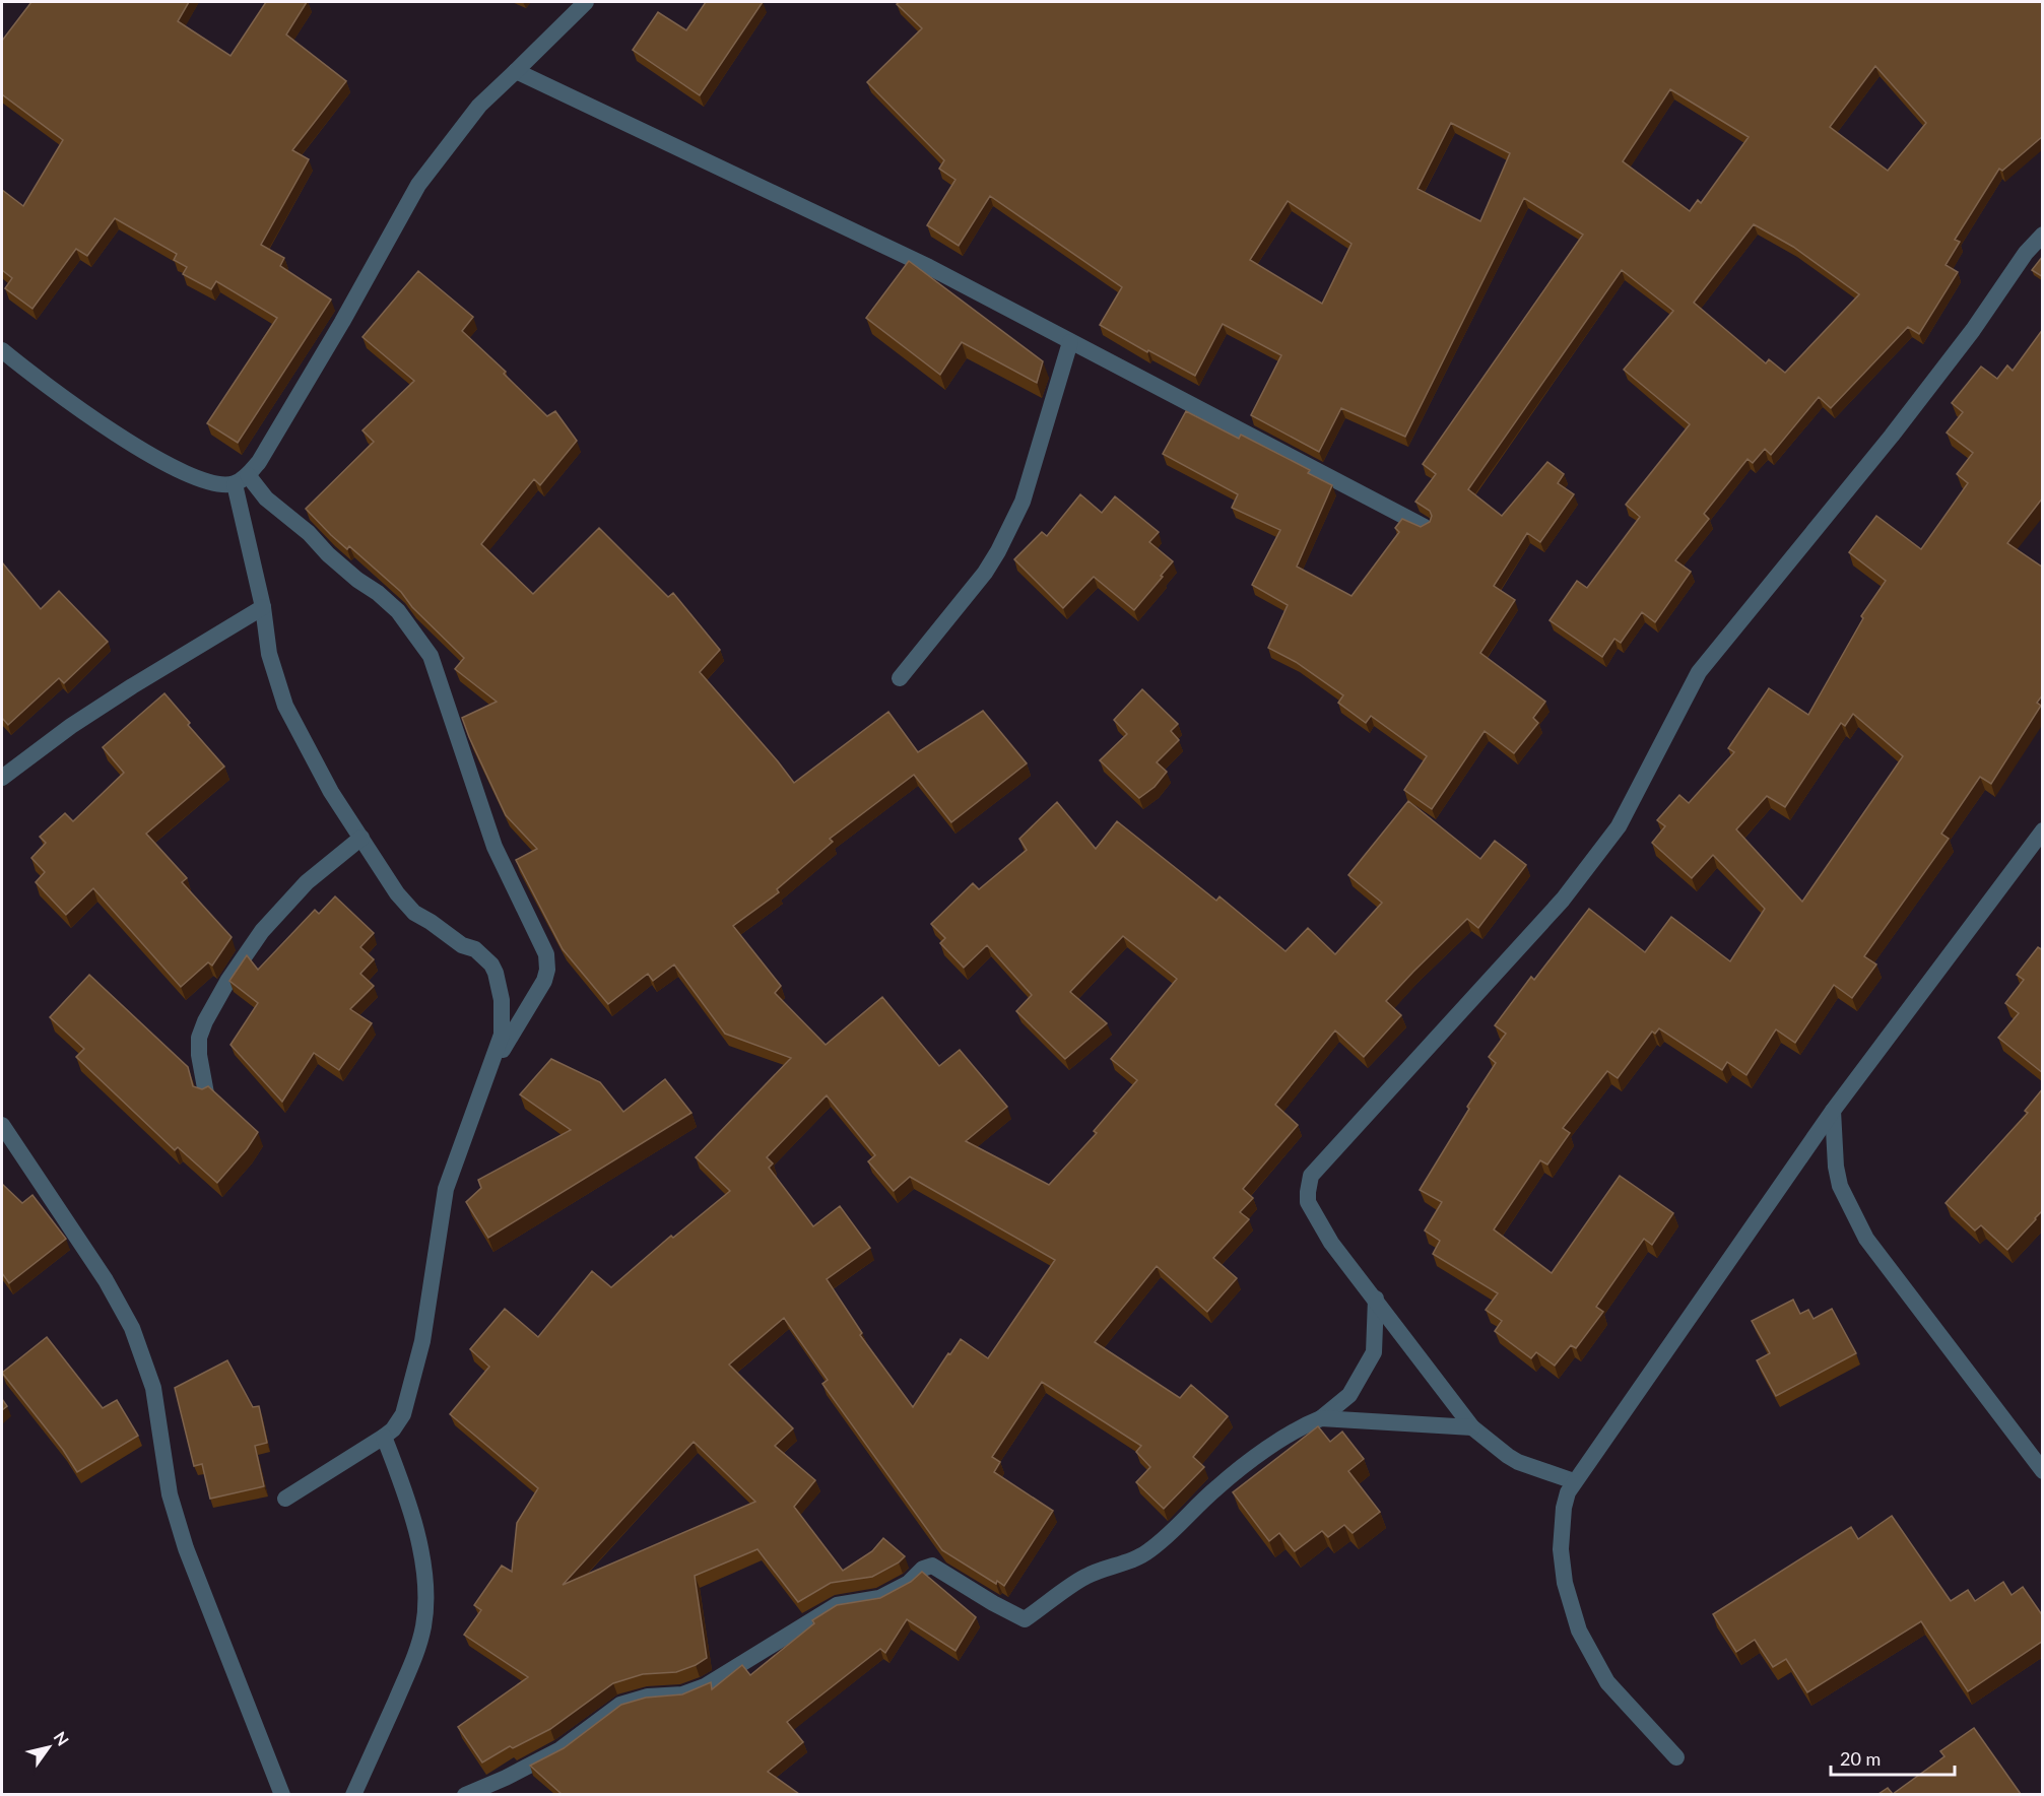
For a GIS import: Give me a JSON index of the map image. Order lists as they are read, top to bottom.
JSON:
{
  "scale_bar": "20 m",
  "north": "top right"
}
